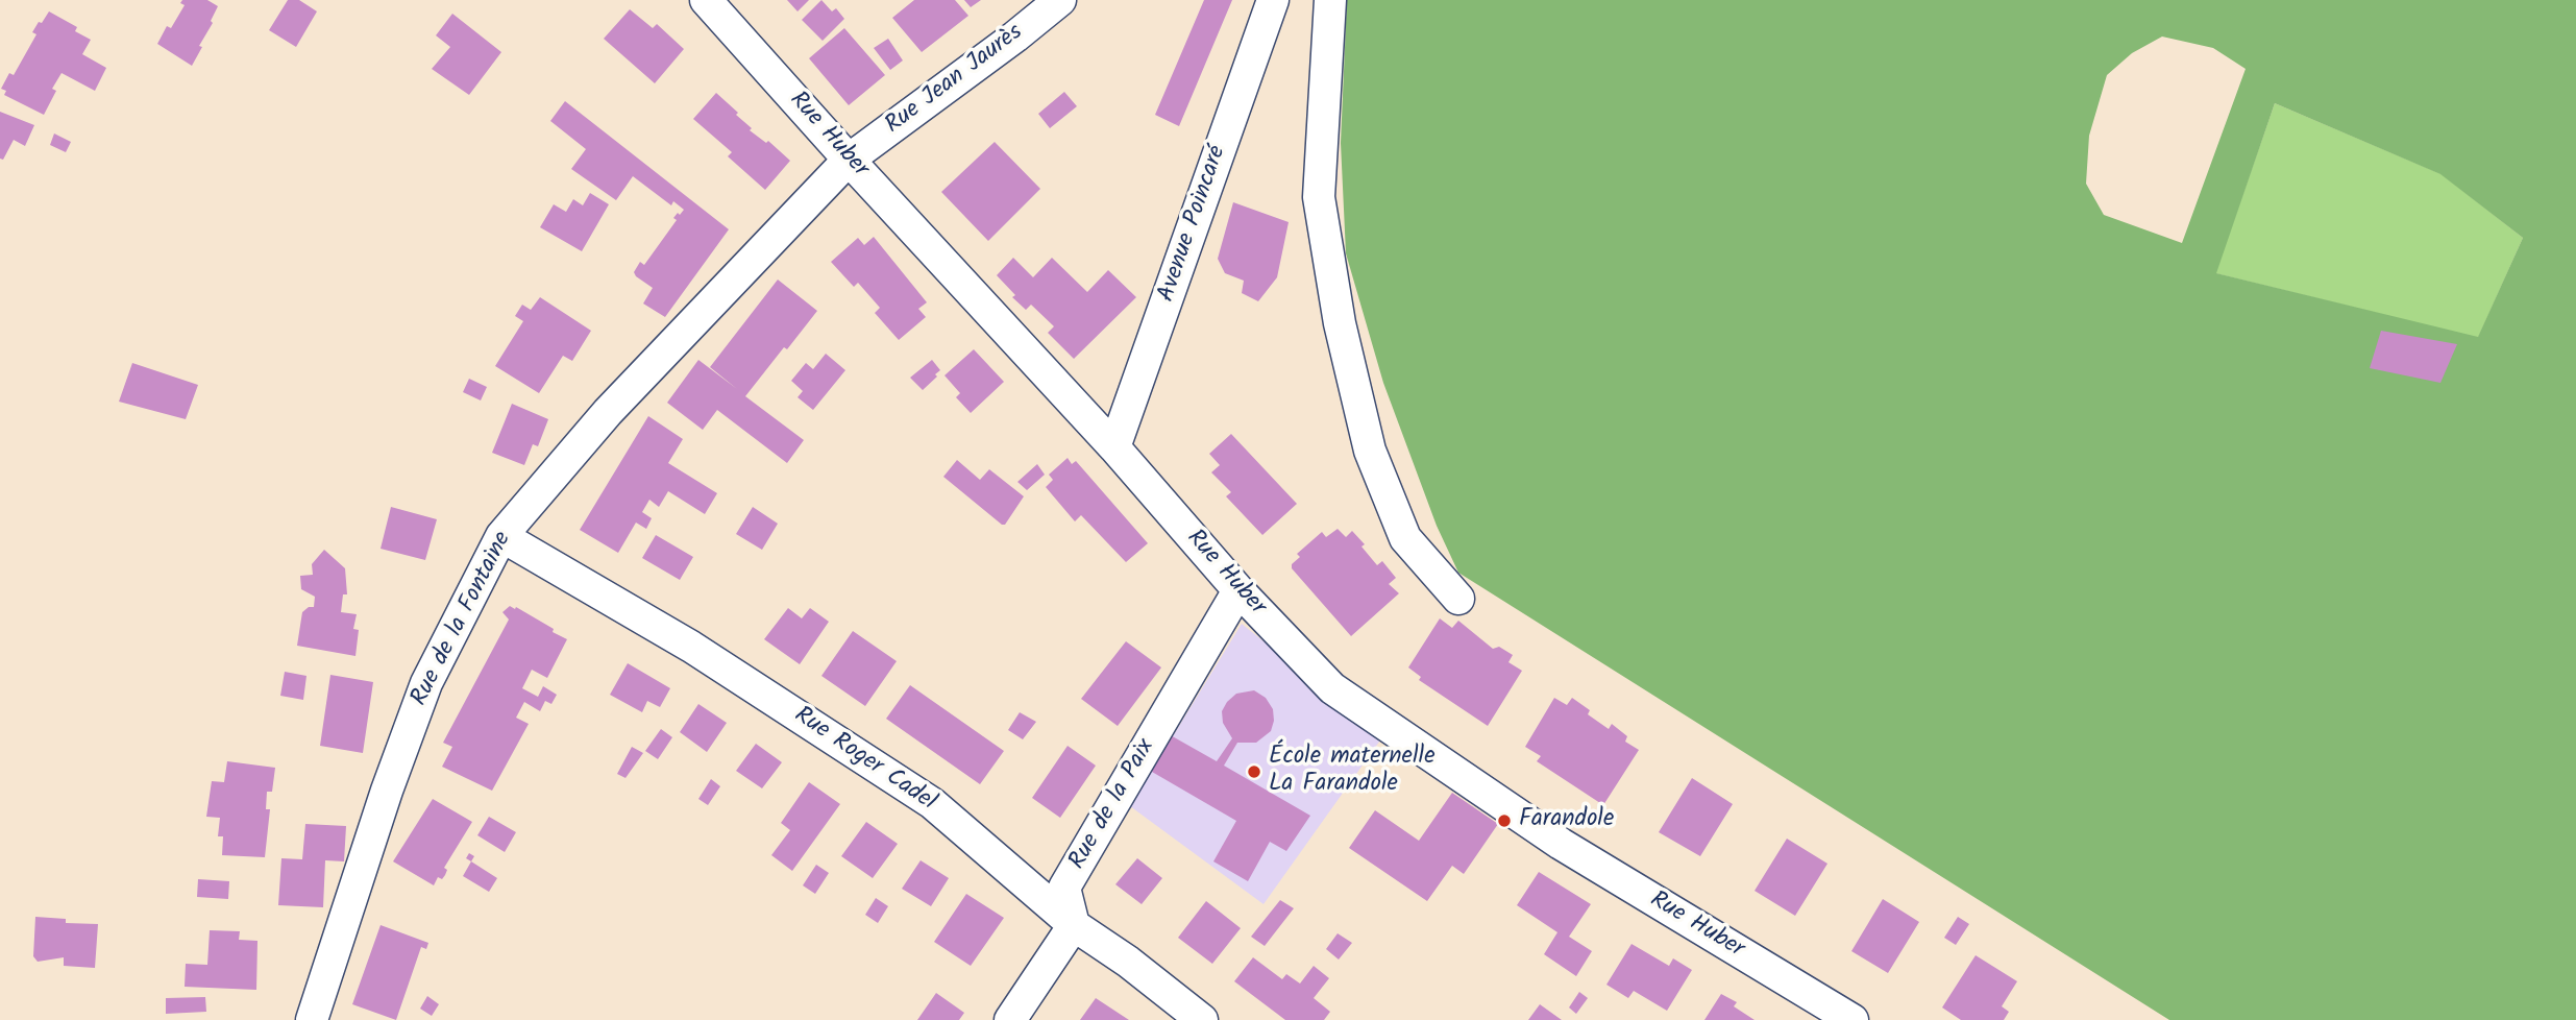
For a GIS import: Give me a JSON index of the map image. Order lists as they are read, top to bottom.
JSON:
{
  "streets": {
    "street": [
      "Rue Jean Jaurès",
      "Rue Huber",
      "Avenue Poincaré",
      "Rue de la Fontaine",
      "Rue Roger Cadel",
      "Rue de la Paix"
    ]
  },
  "crossings": [
    ["Rue Jean Jaurès", "Rue Huber"],
    ["Rue Jean Jaurès", "Rue de la Fontaine"],
    ["Rue Huber", "Avenue Poincaré"],
    ["Rue Huber", "Rue de la Fontaine"],
    ["Rue Huber", "Rue de la Paix"],
    ["Rue de la Fontaine", "Rue Roger Cadel"],
    ["Rue Roger Cadel", "Rue de la Paix"]
  ],
  "places": ["École maternelle La Farandole", "Farandole"]
}
